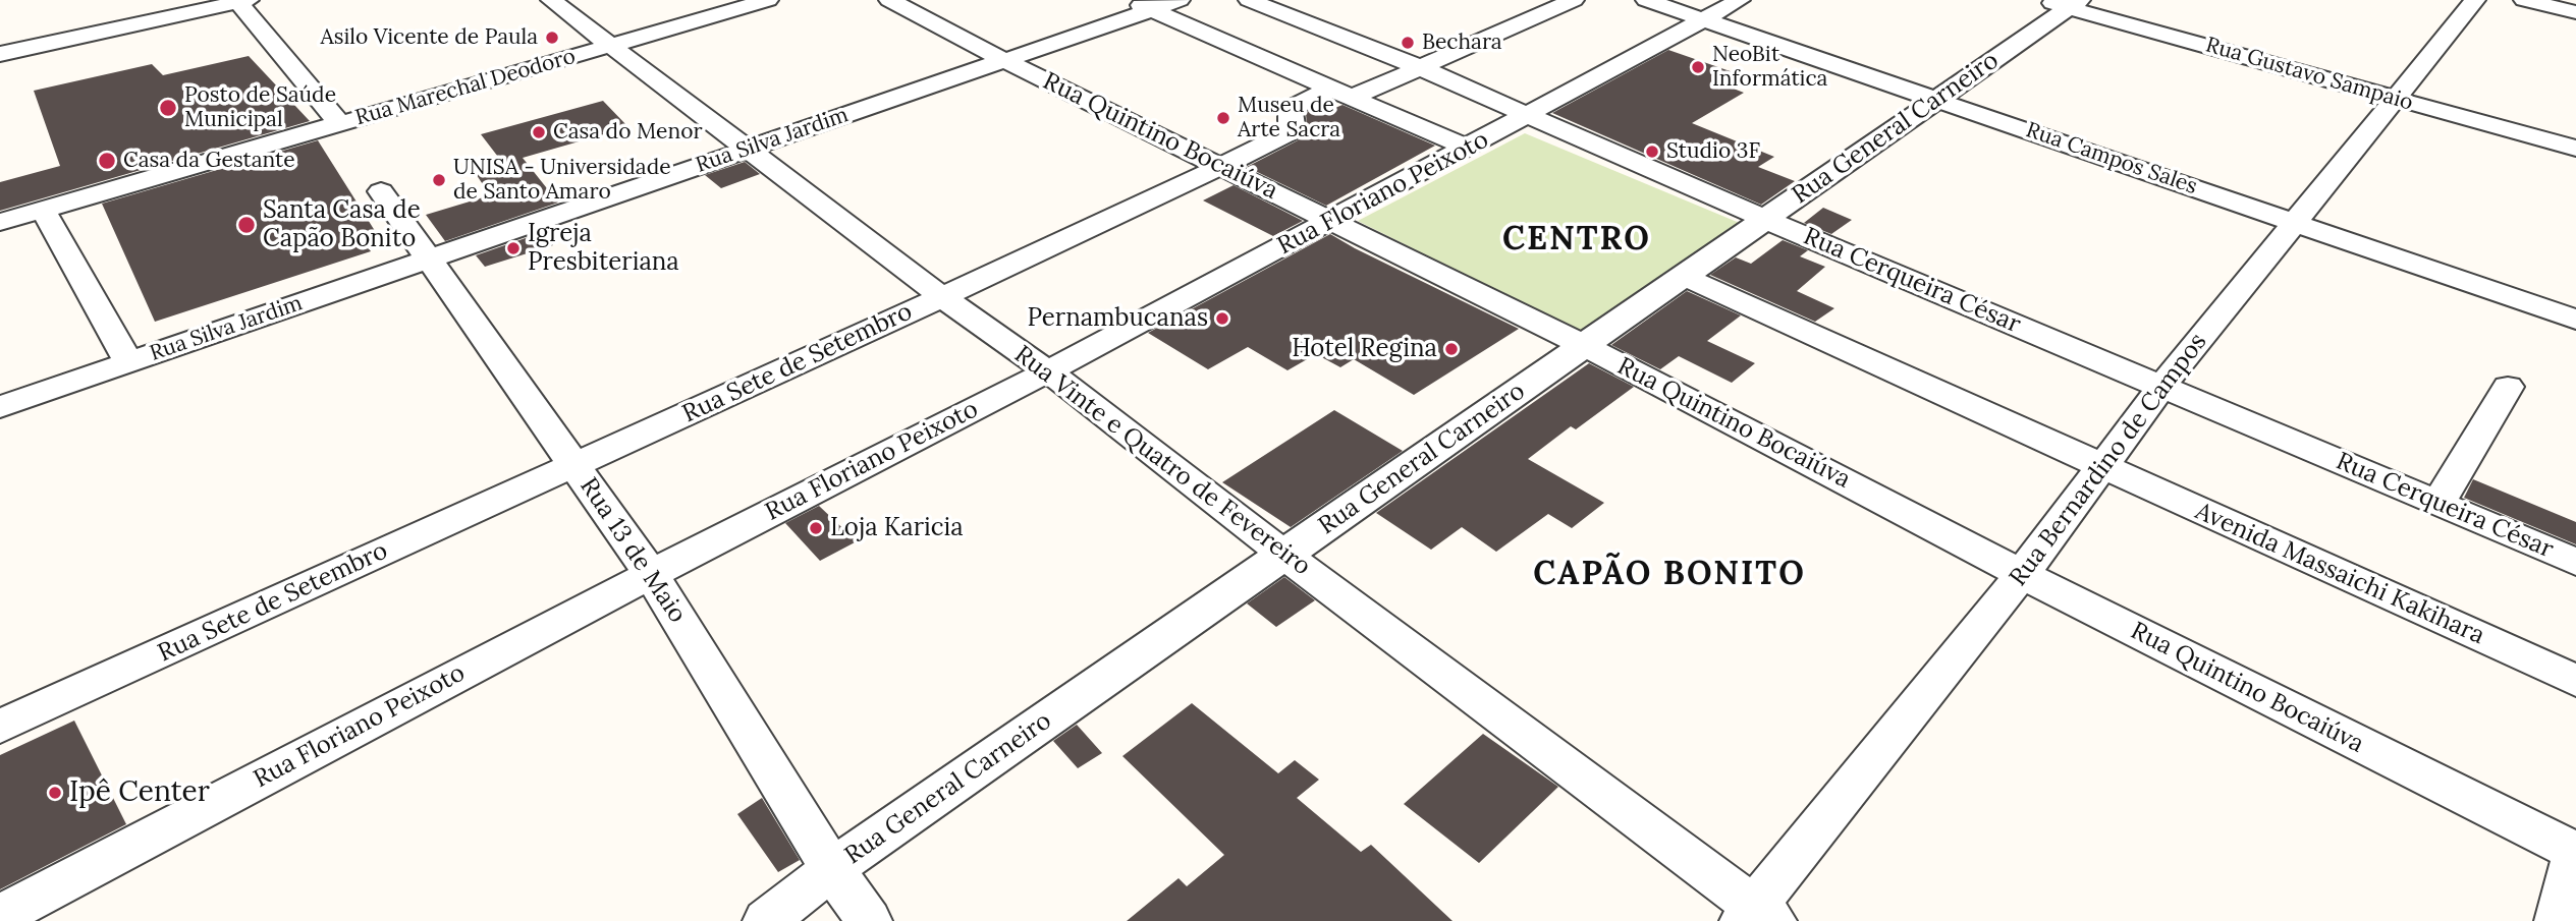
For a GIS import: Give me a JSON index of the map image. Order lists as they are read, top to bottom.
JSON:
{
  "streets": {
    "street": [
      "Rua Gustavo Sampaio",
      "Rua Marechal Deodoro",
      "Rua General Carneiro",
      "Rua Quintino Bocaiúva",
      "Rua Silva Jardim",
      "Rua Campos Sales",
      "Rua Floriano Peixoto",
      "Rua Cerqueira César",
      "Rua Sete de Setembro",
      "Rua Bernardino de Campos",
      "Rua Vinte e Quatro de Fevereiro",
      "Rua 13 de Maio",
      "Avenida Massaichi Kakihara"
    ]
  },
  "crossings": [
    ["Rua Gustavo Sampaio", "Rua General Carneiro"],
    ["Rua Gustavo Sampaio", "Rua Bernardino de Campos"],
    ["Rua Marechal Deodoro", "Rua Vinte e Quatro de Fevereiro"],
    ["Rua General Carneiro", "Rua Quintino Bocaiúva"],
    ["Rua General Carneiro", "Rua Campos Sales"],
    ["Rua General Carneiro", "Rua Cerqueira César"],
    ["Rua General Carneiro", "Rua Vinte e Quatro de Fevereiro"],
    ["Rua General Carneiro", "Rua 13 de Maio"],
    ["Rua General Carneiro", "Avenida Massaichi Kakihara"],
    ["Rua Quintino Bocaiúva", "Rua Silva Jardim"],
    ["Rua Quintino Bocaiúva", "Rua Floriano Peixoto"],
    ["Rua Quintino Bocaiúva", "Rua Sete de Setembro"],
    ["Rua Quintino Bocaiúva", "Rua Bernardino de Campos"],
    ["Rua Silva Jardim", "Rua Vinte e Quatro de Fevereiro"],
    ["Rua Silva Jardim", "Rua 13 de Maio"],
    ["Rua Campos Sales", "Rua Floriano Peixoto"],
    ["Rua Campos Sales", "Rua Bernardino de Campos"],
    ["Rua Floriano Peixoto", "Rua Cerqueira César"],
    ["Rua Floriano Peixoto", "Rua Vinte e Quatro de Fevereiro"],
    ["Rua Floriano Peixoto", "Rua 13 de Maio"],
    ["Rua Cerqueira César", "Rua Sete de Setembro"],
    ["Rua Cerqueira César", "Rua Bernardino de Campos"],
    ["Rua Sete de Setembro", "Rua Vinte e Quatro de Fevereiro"],
    ["Rua Sete de Setembro", "Rua 13 de Maio"],
    ["Rua Bernardino de Campos", "Rua Vinte e Quatro de Fevereiro"],
    ["Rua Bernardino de Campos", "Avenida Massaichi Kakihara"]
  ],
  "districts": ["CENTRO", "CAPÃO BONITO"],
  "places": [
    "Asilo Vicente de Paula",
    "Bechara",
    "NeoBit Informática",
    "Posto de Saúde Municipal",
    "Museu de Arte Sacra",
    "Casa do Menor",
    "Studio 3F",
    "Casa da Gestante",
    "UNISA - Universidade de Santo Amaro",
    "Santa Casa de Capão Bonito",
    "Igreja Presbiteriana",
    "Pernambucanas",
    "Hotel Regina",
    "Loja Karicia",
    "Ipê Center"
  ]
}
